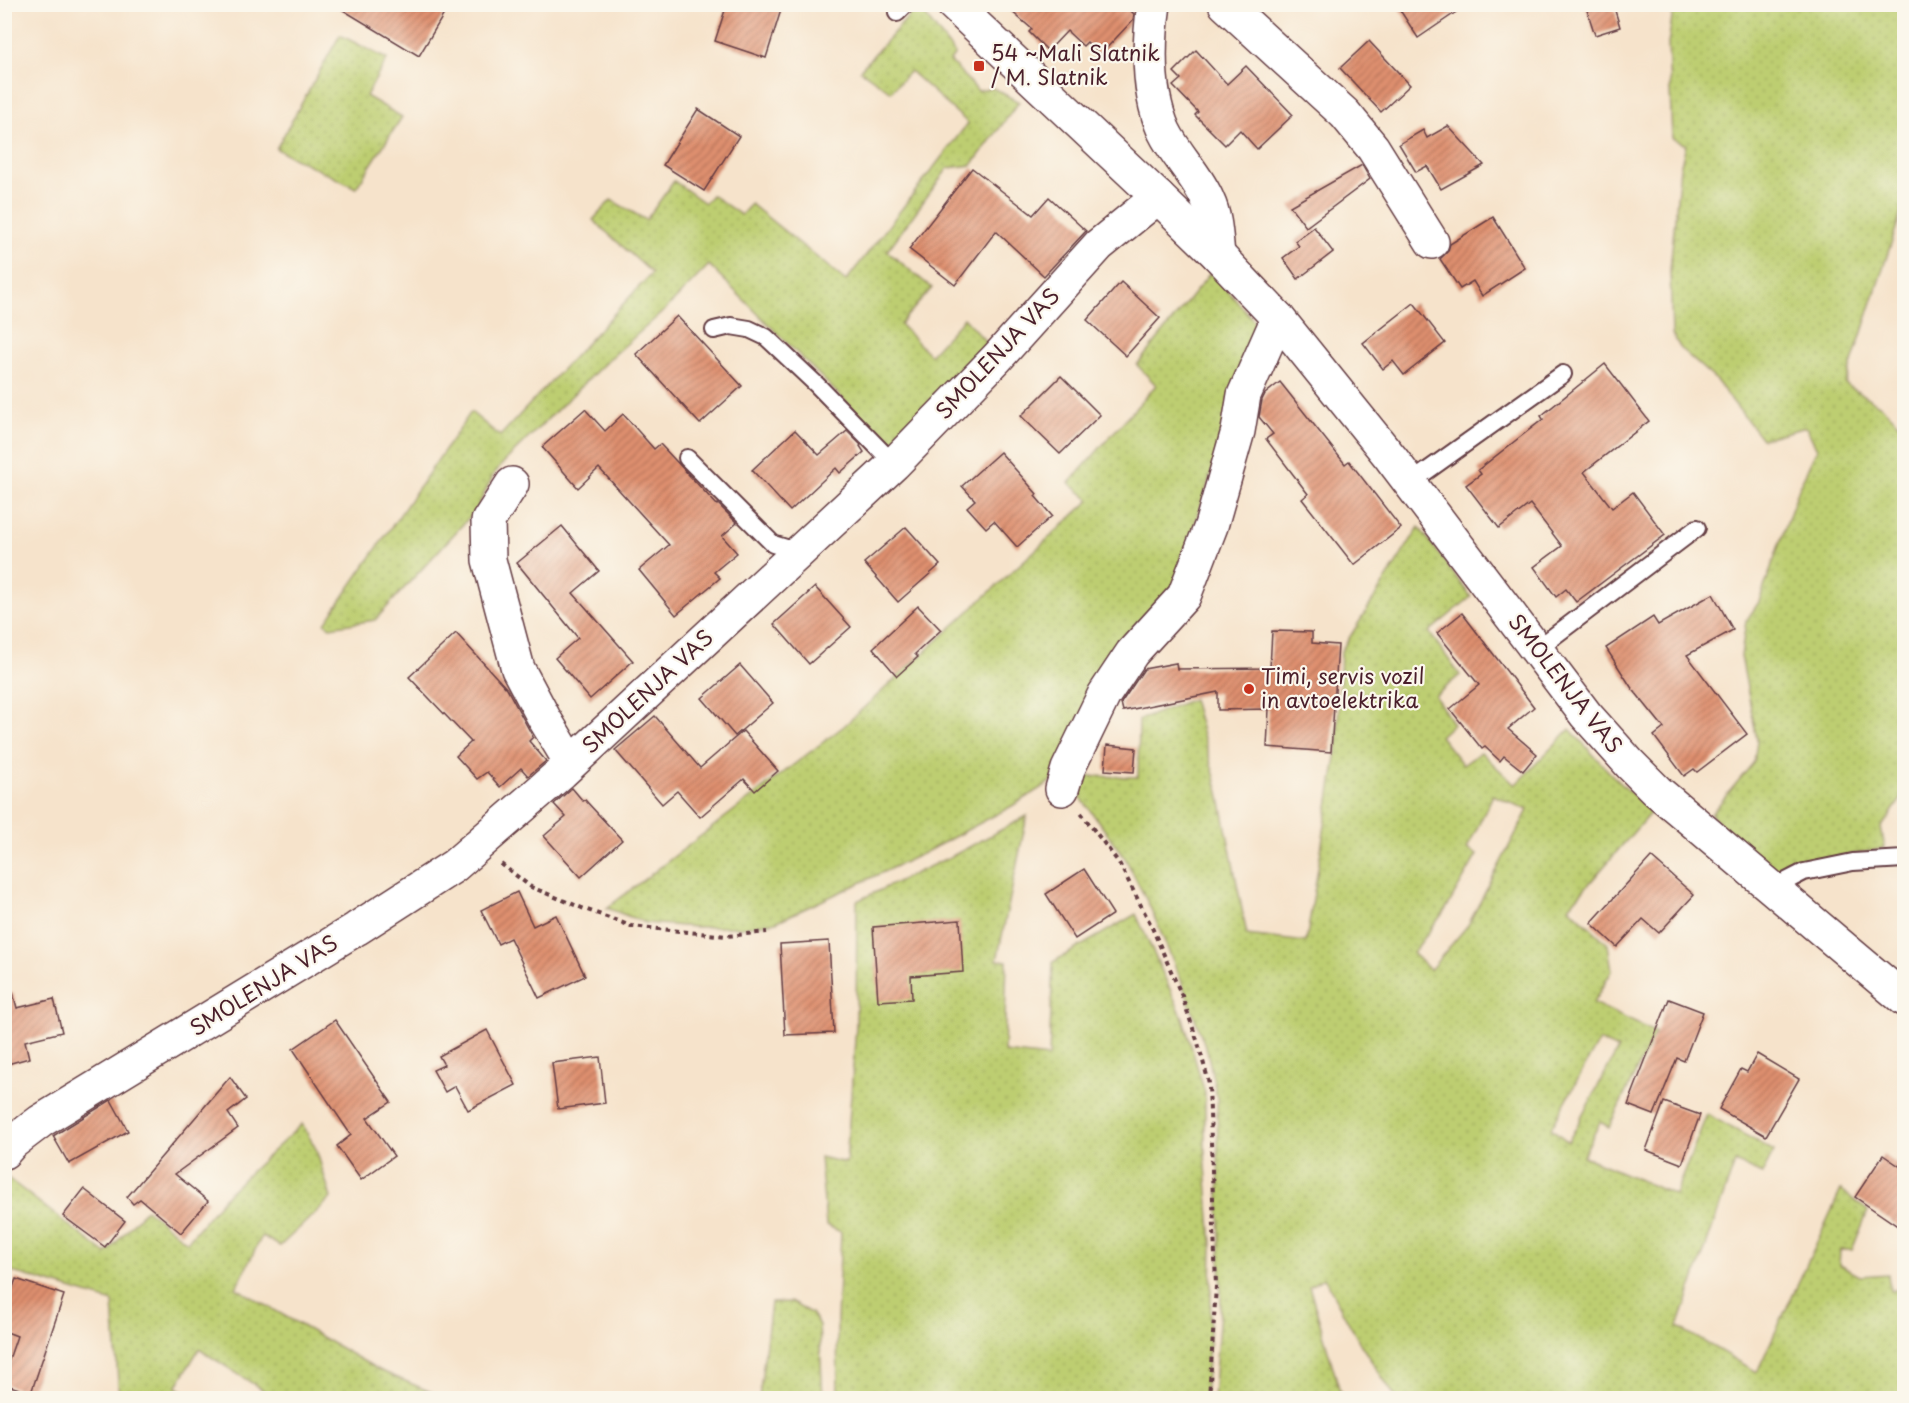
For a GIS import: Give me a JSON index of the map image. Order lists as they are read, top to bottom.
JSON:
{
  "streets": {
    "street": ["SMOLENJA VAS"]
  },
  "places": {
    "transit": ["54 ~Mali Slatnik / M. Slatnik"],
    "other": ["Timi, servis vozil in avtoelektrika"]
  }
}
